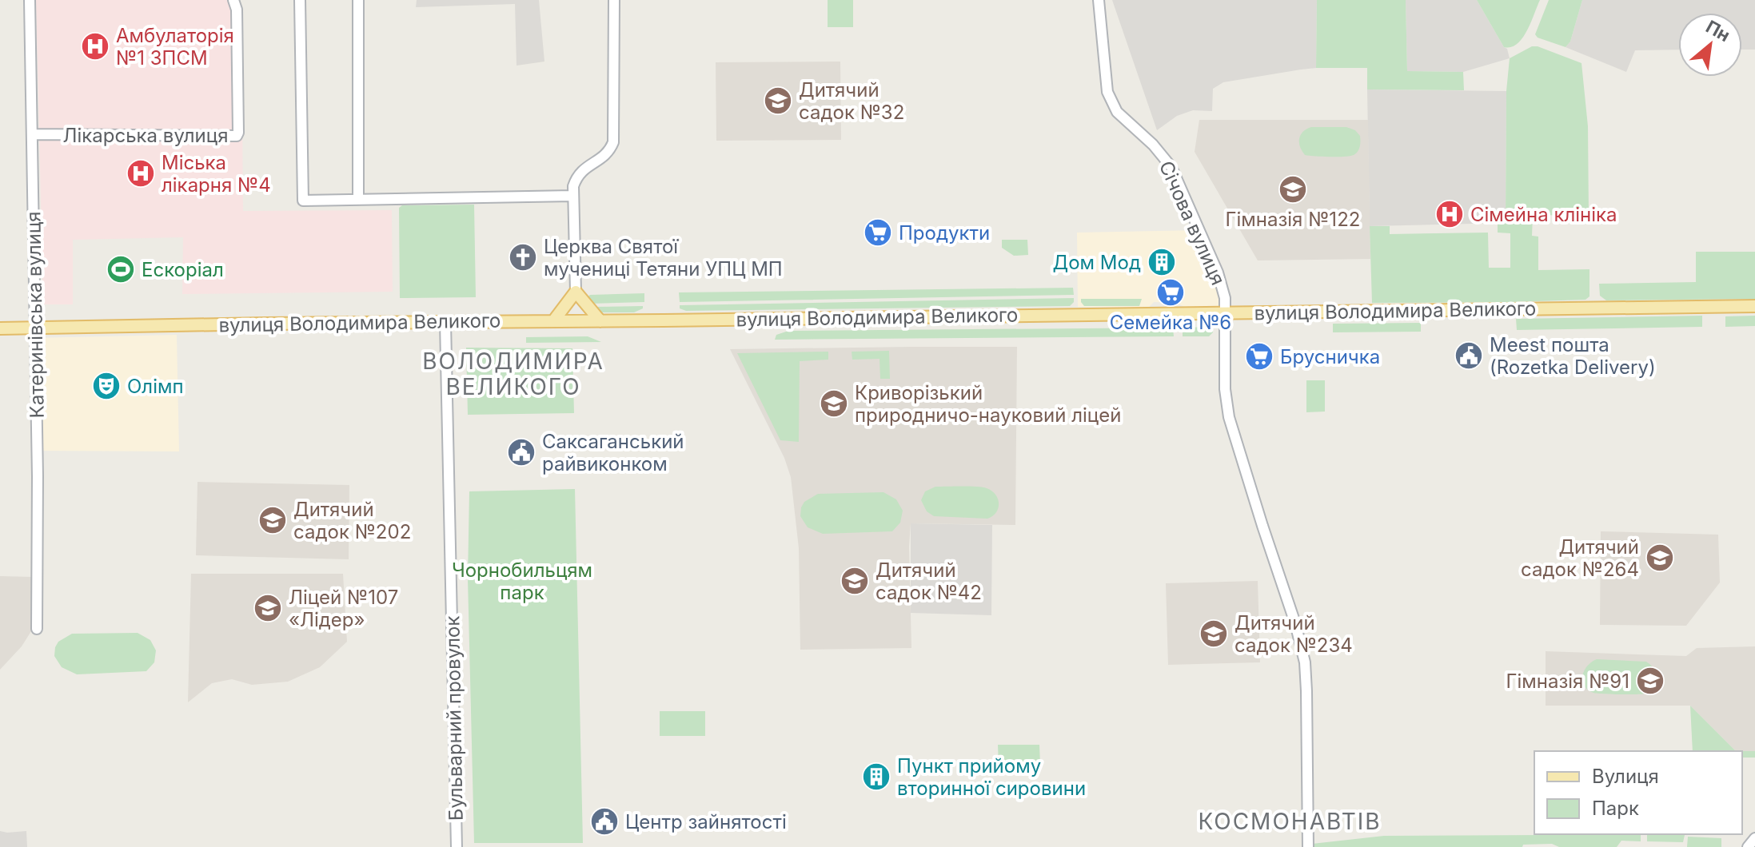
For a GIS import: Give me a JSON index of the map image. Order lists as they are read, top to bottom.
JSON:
{
  "streets": {
    "main road": ["вулиця Володимира Великого"],
    "street": [
      "Лікарська вулиця",
      "Січова вулиця",
      "Катеринівська вулиця",
      "Бульварний провулок"
    ]
  },
  "crossings": [
    ["Лікарська вулиця", "Катеринівська вулиця"],
    ["Січова вулиця", "вулиця Володимира Великого"],
    ["вулиця Володимира Великого", "Катеринівська вулиця"],
    ["вулиця Володимира Великого", "Бульварний провулок"]
  ],
  "districts": ["ВОЛОДИМИРА ВЕЛИКОГО", "КОСМОНАВТІВ"],
  "parks": ["Чорнобильцям парк"],
  "places": {
    "hospital": ["Амбулаторія №1 ЗПСМ", "Міська лікарня №4", "Сімейна клініка"],
    "school or university": [
      "Дитячий садок №32",
      "Гімназія №122",
      "Криворізький природничо-науковий ліцей",
      "Дитячий садок №202",
      "Дитячий садок №264",
      "Дитячий садок №42",
      "Ліцей №107 «Лідер»",
      "Дитячий садок №234",
      "Гімназія №91"
    ],
    "supermarket": ["Продукти", "Семейка №6", "Брусничка"],
    "church": ["Церква Святої мучениці Тетяни УПЦ МП"],
    "building": ["Дом Мод", "Пункт прийому вторинної сировини"],
    "sports": ["Ескоріал"],
    "public building": ["Meest пошта (Rozetka Delivery)", "Саксаганський райвиконком", "Центр зайнятості"],
    "theatre": ["Олімп"]
  },
  "legend": ["Вулиця", "Парк"],
  "north": "top right"
}
